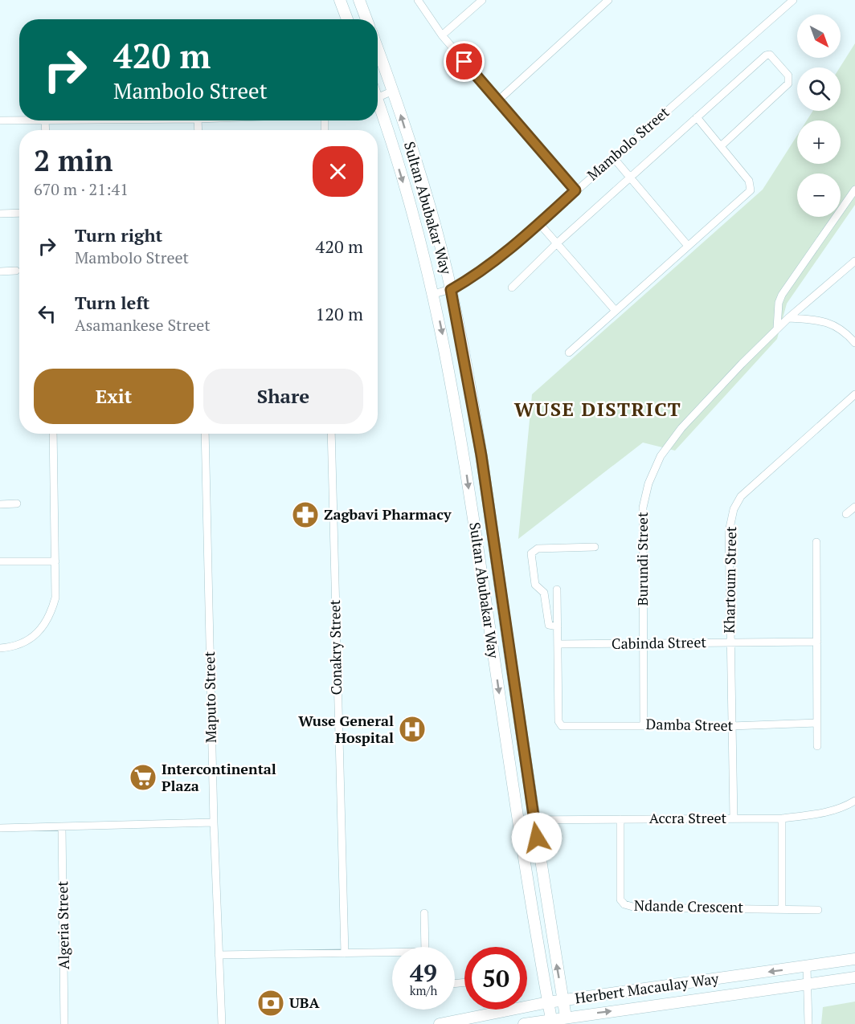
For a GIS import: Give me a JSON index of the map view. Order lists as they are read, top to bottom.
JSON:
{
  "streets": {
    "main road": ["Sultan Abubakar Way", "Herbert Macaulay Way"],
    "street": [
      "Mambolo Street",
      "Burundi Street",
      "Khartoum Street",
      "Cabinda Street",
      "Conakry Street",
      "Maputo Street",
      "Damba Street",
      "Accra Street",
      "Ndande Crescent",
      "Algeria Street"
    ]
  },
  "crossings": [
    ["Mambolo Street", "Sultan Abubakar Way"],
    ["Sultan Abubakar Way", "Accra Street"],
    ["Sultan Abubakar Way", "Herbert Macaulay Way"],
    ["Burundi Street", "Cabinda Street"],
    ["Burundi Street", "Damba Street"],
    ["Khartoum Street", "Cabinda Street"],
    ["Khartoum Street", "Damba Street"],
    ["Khartoum Street", "Accra Street"],
    ["Cabinda Street", "Damba Street"],
    ["Accra Street", "Ndande Crescent"]
  ],
  "districts": ["WUSE DISTRICT"],
  "places": {
    "pharmacy": ["Zagbavi Pharmacy"],
    "hospital": ["Wuse General Hospital"],
    "supermarket": ["Intercontinental Plaza"],
    "bank": ["UBA"]
  },
  "north": "bottom right",
  "page": {
    "map_buttons": ["+", "−"],
    "turn": ["420 m", "Mambolo Street"],
    "heading": ["2 min", "670 m · 21:41"],
    "list": [
      {
        "name": "Turn right",
        "note": "Mambolo Street",
        "value": "420 m"
      },
      {
        "name": "Turn left",
        "note": "Asamankese Street",
        "value": "120 m"
      }
    ],
    "buttons": ["Exit", "Share"],
    "speed": "49 km/h",
    "limit": "50"
  }
}
